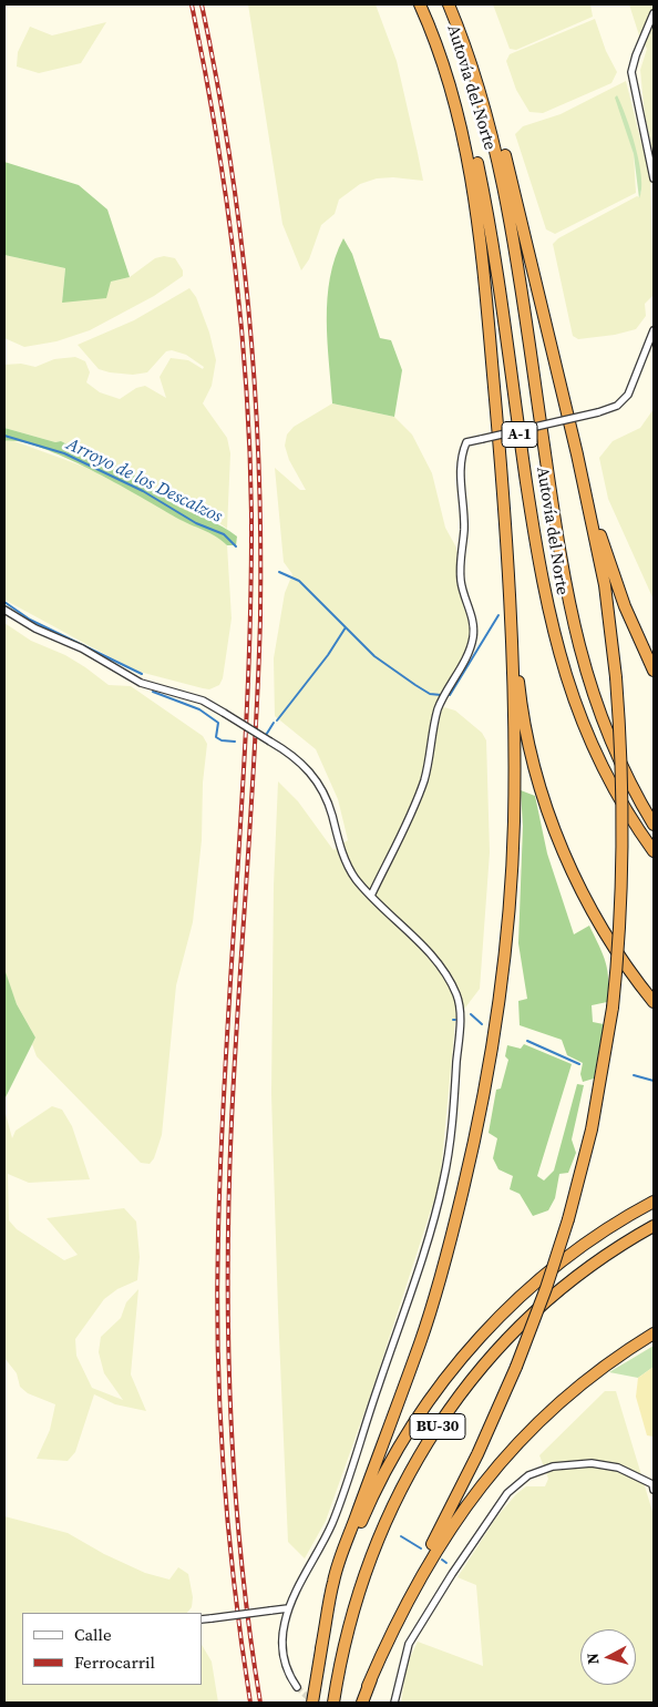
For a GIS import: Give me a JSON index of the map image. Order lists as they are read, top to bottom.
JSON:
{
  "streets": {
    "highway": ["Autovía del Norte", "A-1", "BU-30"]
  },
  "water": ["Arroyo de los Descalzos"],
  "legend": ["Calle", "Ferrocarril"],
  "north": "left"
}
